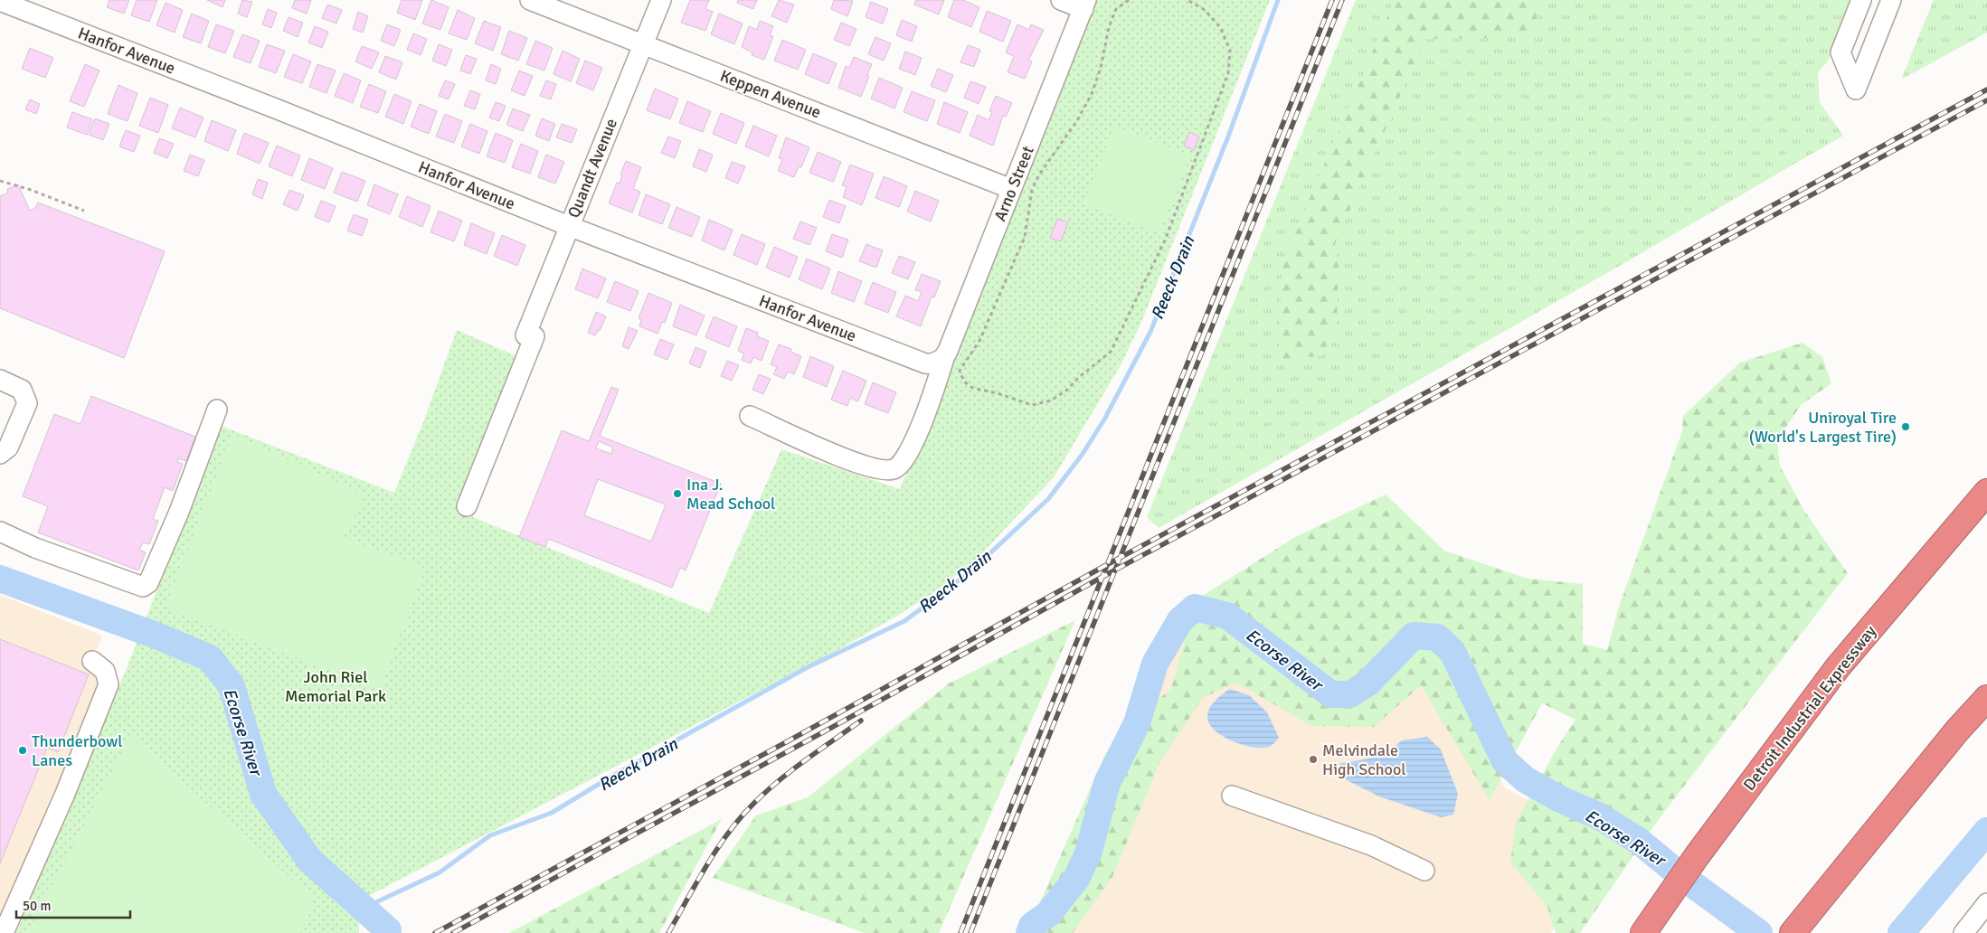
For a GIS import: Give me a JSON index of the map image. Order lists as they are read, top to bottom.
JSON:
{
  "streets": {
    "highway": ["Detroit Industrial Expressway"],
    "street": [
      "Hanfor Avenue",
      "Keppen Avenue",
      "Quandt Avenue",
      "Arno Street"
    ]
  },
  "crossings": [
    ["Hanfor Avenue", "Quandt Avenue"],
    ["Hanfor Avenue", "Arno Street"],
    ["Keppen Avenue", "Quandt Avenue"],
    ["Keppen Avenue", "Arno Street"]
  ],
  "water": ["Reeck Drain", "Ecorse River"],
  "parks": ["John Riel Memorial Park"],
  "places": [
    "Uniroyal Tire (World's Largest Tire)",
    "Ina J. Mead School",
    "Thunderbowl Lanes",
    "Melvindale High School"
  ],
  "scale_bar": "50 m"
}
